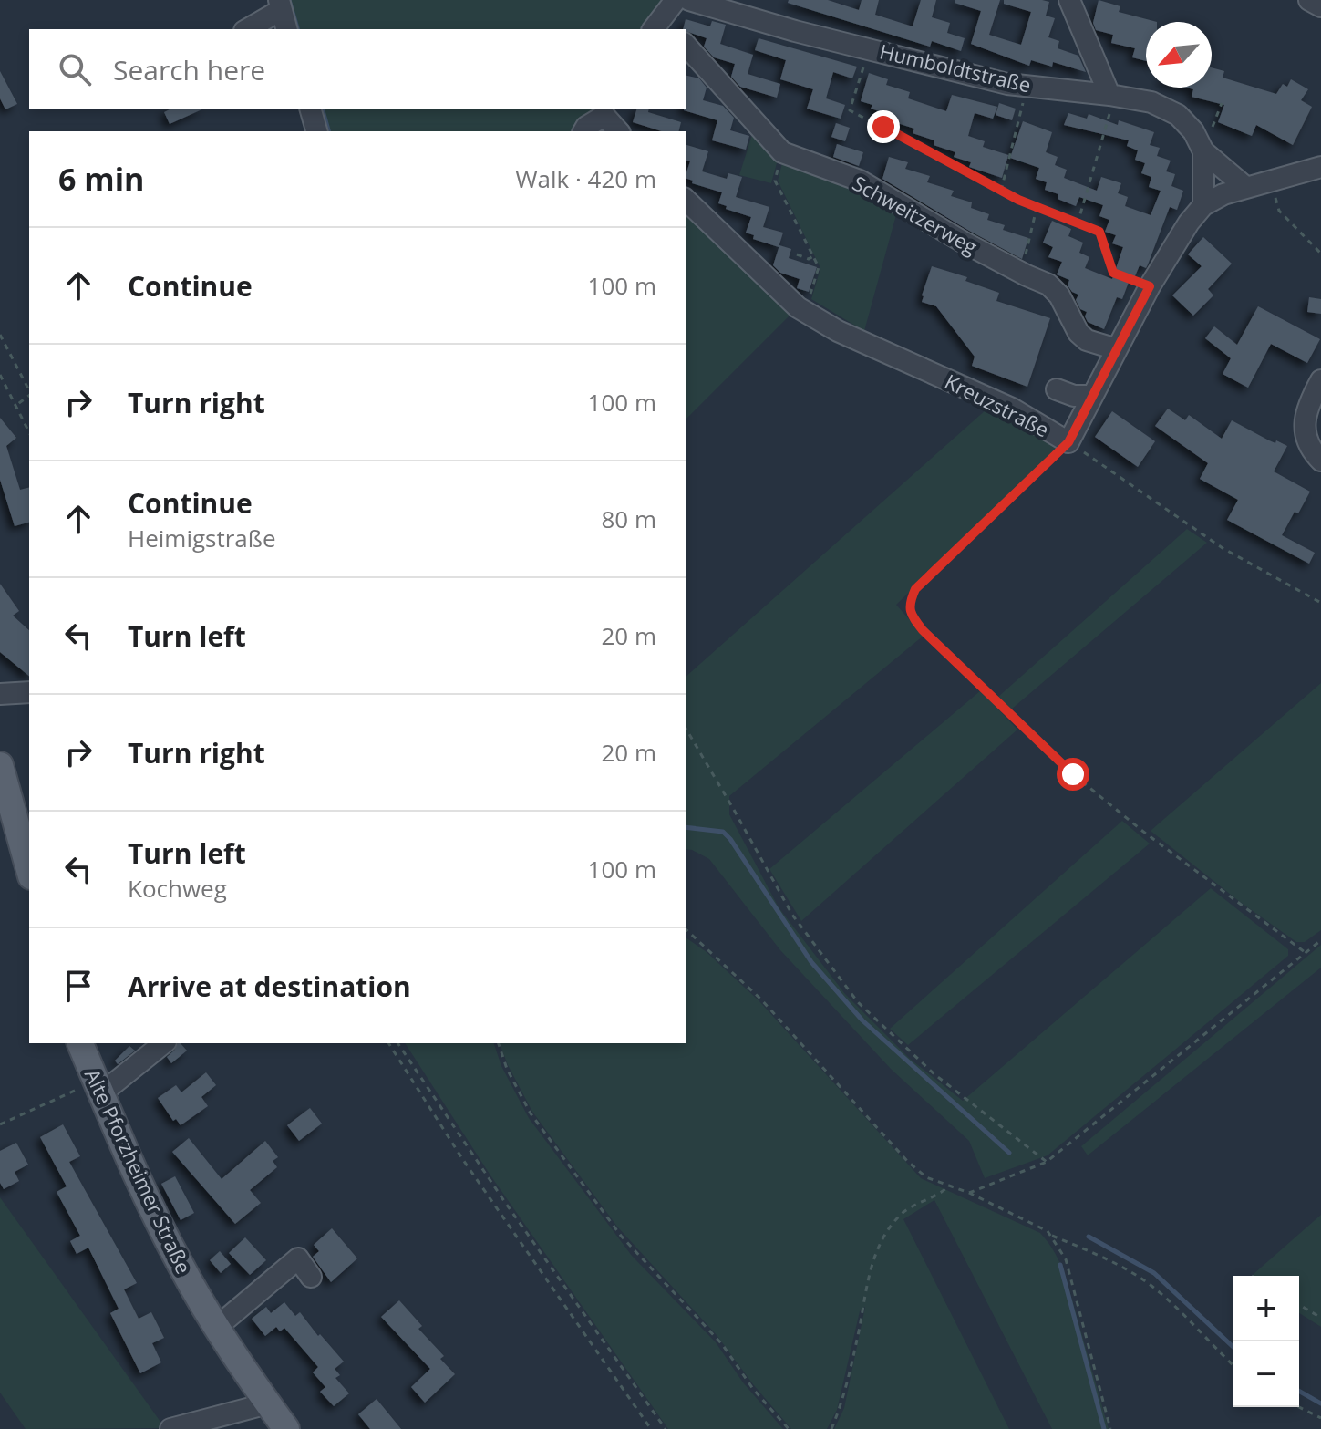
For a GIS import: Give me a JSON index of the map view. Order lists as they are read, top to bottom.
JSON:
{
  "streets": {
    "main road": ["Alte Pforzheimer Straße"],
    "street": ["Humboldtstraße", "Schweitzerweg", "Kreuzstraße"]
  },
  "north": "bottom left",
  "page": {
    "search": "Search here",
    "heading": ["6 min", "Walk · 420 m"],
    "list": [
      ["Continue", "100 m"],
      ["Turn right", "100 m"],
      ["Continue", "Heimigstraße", "80 m"],
      ["Turn left", "20 m"],
      ["Turn right", "20 m"],
      ["Turn left", "Kochweg", "100 m"],
      "Arrive at destination"
    ],
    "map_buttons": ["+", "−"]
  }
}
